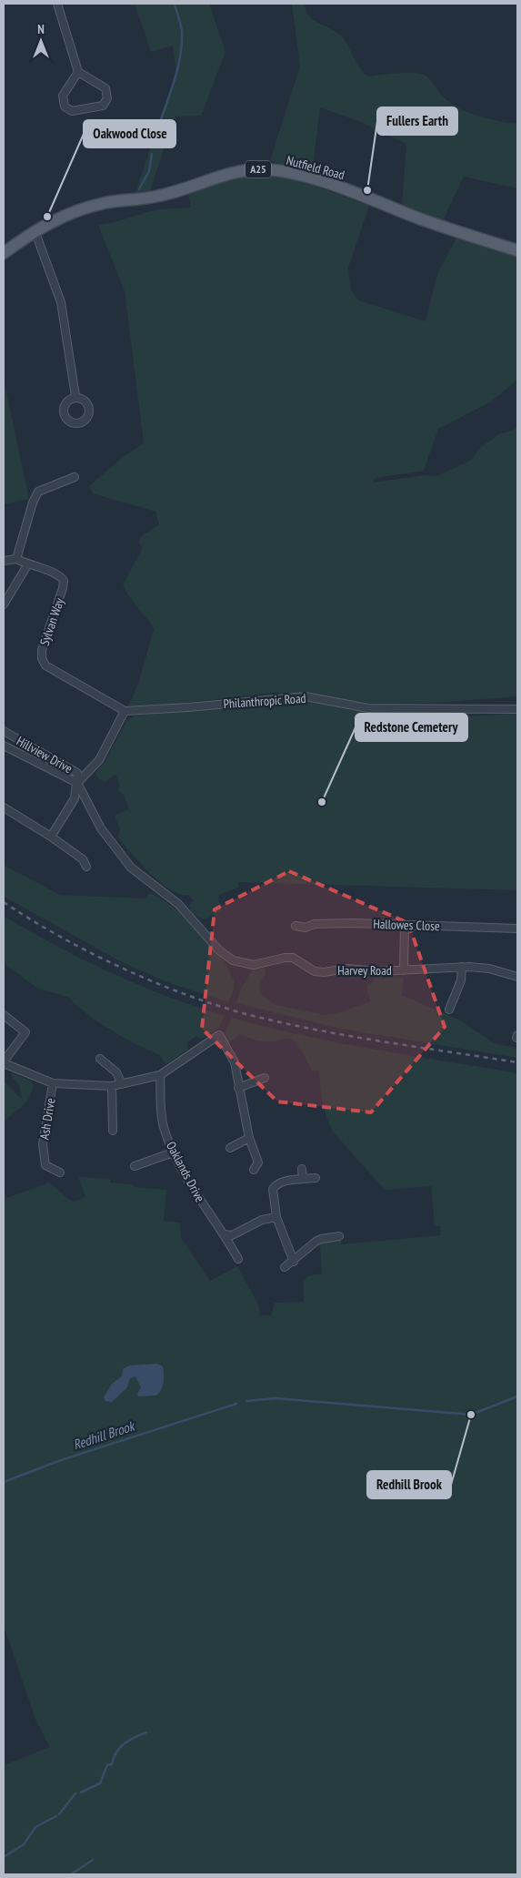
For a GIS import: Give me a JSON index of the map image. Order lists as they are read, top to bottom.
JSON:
{
  "streets": {
    "main road": ["Nutfield Road", "A25"],
    "street": [
      "Sylvan Way",
      "Philanthropic Road",
      "Hillview Drive",
      "Hallowes Close",
      "Harvey Road",
      "Ash Drive",
      "Oaklands Drive"
    ]
  },
  "crossings": [
    ["Sylvan Way", "Philanthropic Road"],
    ["Hillview Drive", "Harvey Road"]
  ],
  "water": ["Redhill Brook"],
  "places": [
    "Fullers Earth",
    "Oakwood Close",
    "Redstone Cemetery",
    "Redhill Brook"
  ],
  "north": "top"
}
